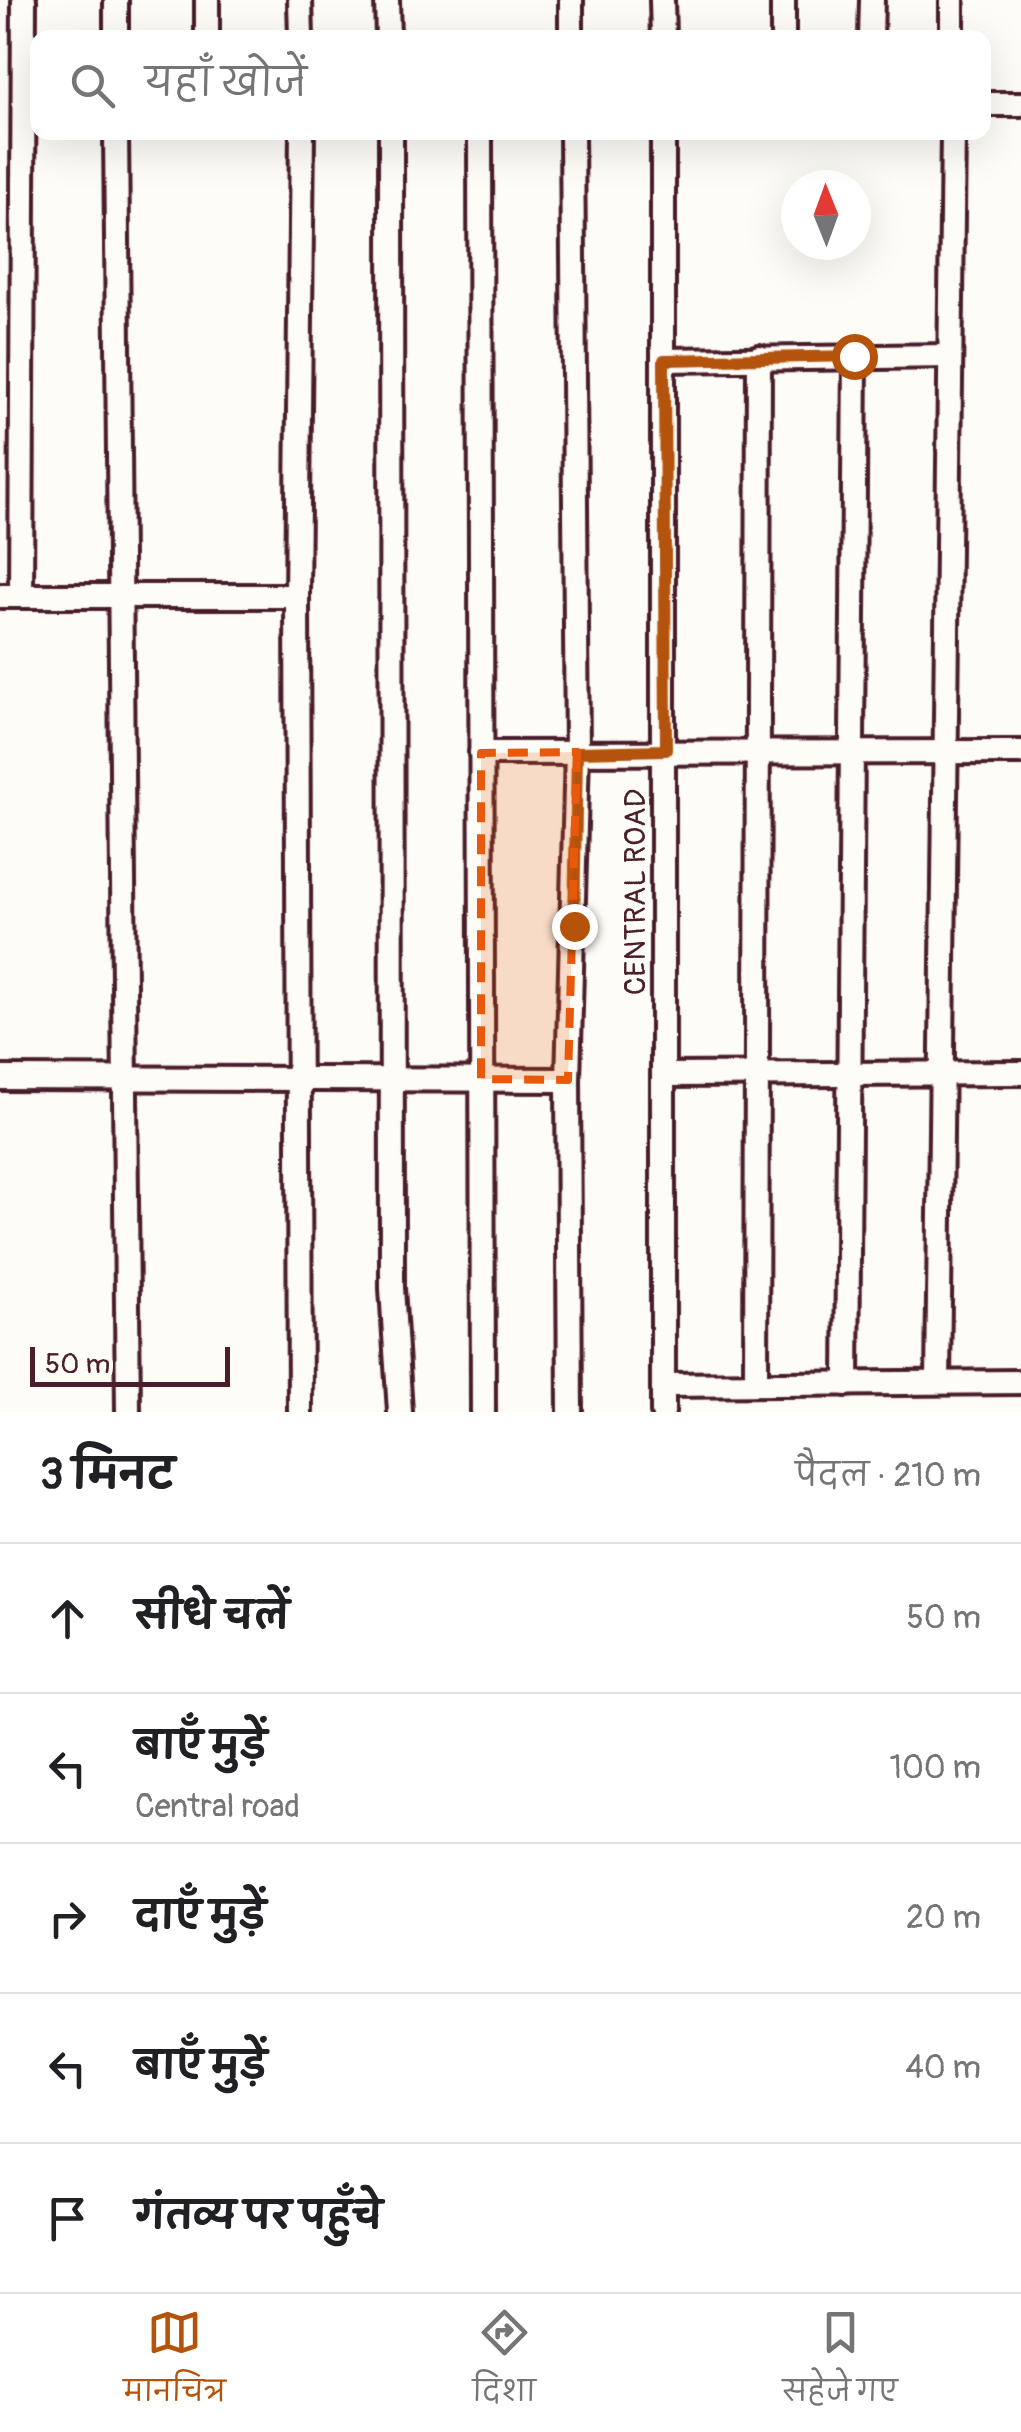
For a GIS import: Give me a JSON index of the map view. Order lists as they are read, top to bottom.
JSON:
{
  "streets": {
    "street": ["CENTRAL ROAD"]
  },
  "scale_bar": "50 m",
  "north": "top",
  "page": {
    "search": "यहाँ खोजें",
    "scale": "50 m",
    "heading": ["3 मिनट", "पैदल · 210 m"],
    "list": [
      ["सीधे चलें", "50 m"],
      ["बाएँ मुड़ें", "Central road", "100 m"],
      ["दाएँ मुड़ें", "20 m"],
      ["बाएँ मुड़ें", "40 m"],
      "गंतव्य पर पहुँचे"
    ],
    "nav": ["मानचित्र", "दिशा", "सहेजे गए"]
  }
}
